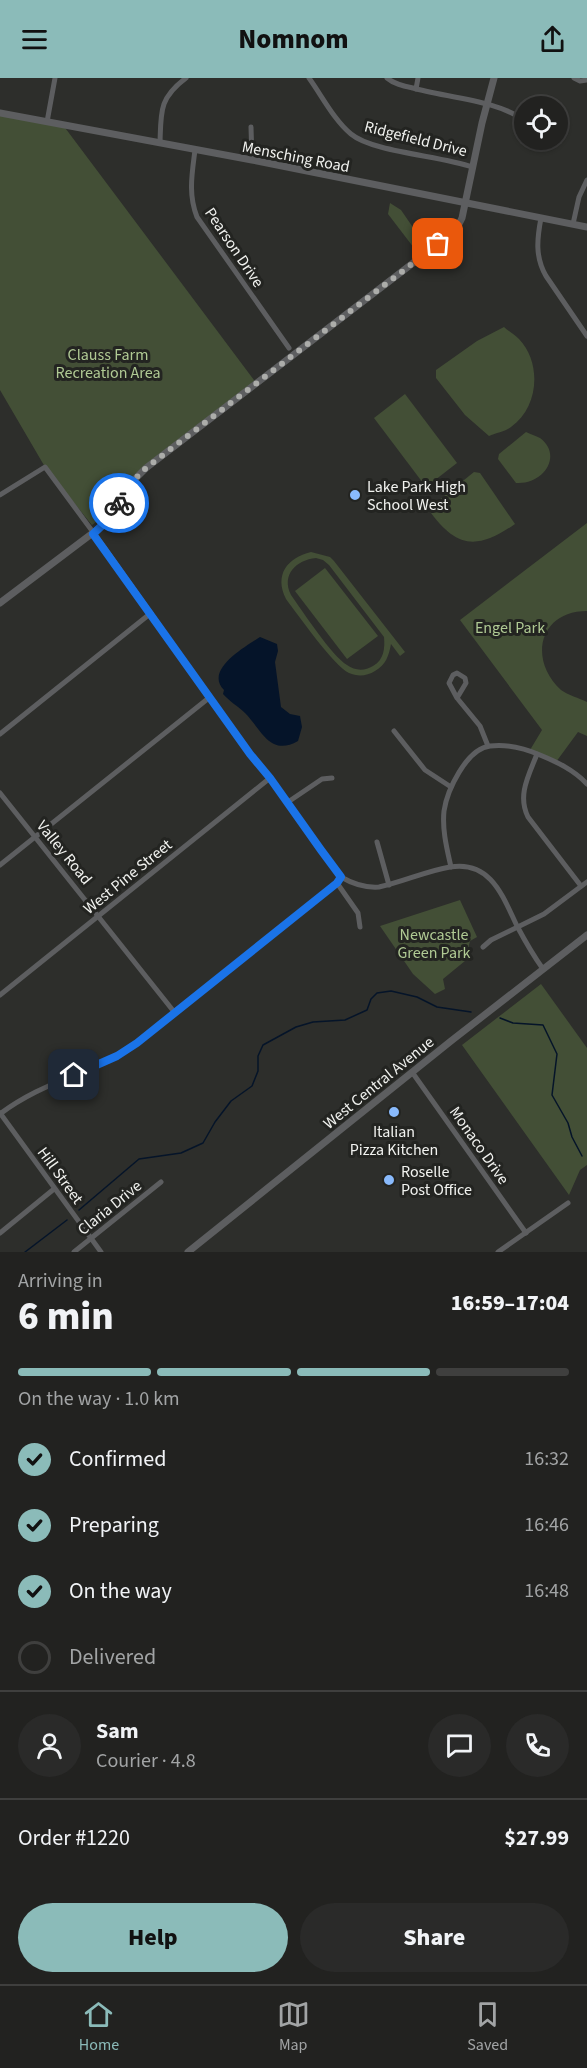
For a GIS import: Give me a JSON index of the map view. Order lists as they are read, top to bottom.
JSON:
{
  "streets": {
    "street": [
      "Ridgefield Drive",
      "Mensching Road",
      "Pearson Drive",
      "Valley Road",
      "West Pine Street",
      "West Central Avenue",
      "Monaco Drive",
      "Hill Street",
      "Claria Drive"
    ]
  },
  "crossings": [
    ["Mensching Road", "Pearson Drive"],
    ["Valley Road", "West Pine Street"],
    ["West Central Avenue", "Monaco Drive"],
    ["Hill Street", "Claria Drive"]
  ],
  "parks": ["Clauss Farm Recreation Area", "Engel Park", "Newcastle Green Park"],
  "places": ["Lake Park High School West", "Italian Pizza Kitchen", "Roselle Post Office"],
  "page": {
    "header": "Nomnom",
    "heading": ["6 min", "Arriving in", "16:59–17:04"],
    "panel": [
      "Sam",
      "Courier · 4.8",
      "Order #1220",
      "$27.99"
    ],
    "bar": "On the way · 1.0 km",
    "list": [
      ["Confirmed", "16:32"],
      ["Preparing", "16:46"],
      ["On the way", "16:48"],
      "Delivered"
    ],
    "buttons": ["Help", "Share"],
    "tabs": ["Home", "Map", "Saved"]
  }
}
